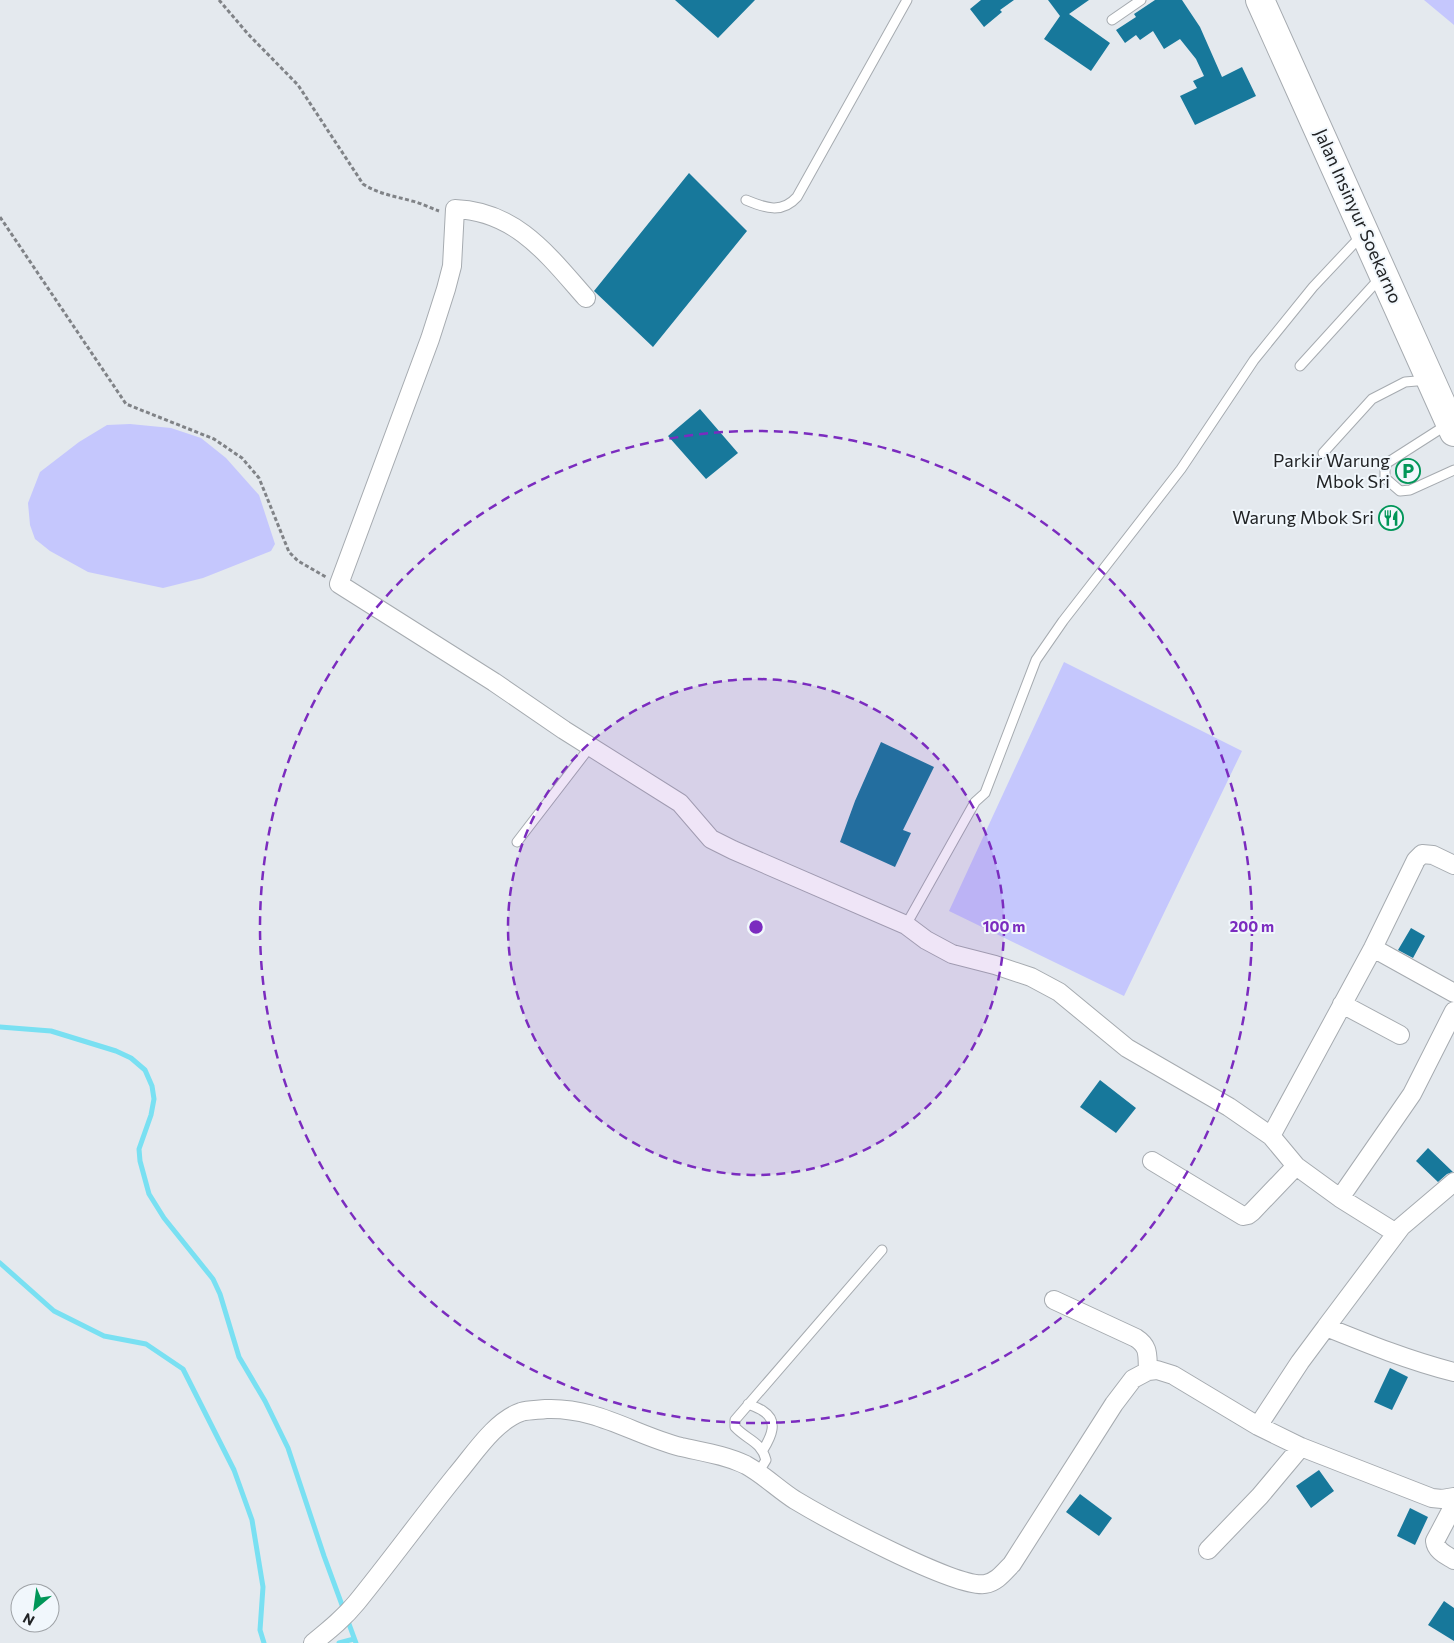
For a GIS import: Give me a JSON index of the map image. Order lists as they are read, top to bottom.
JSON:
{
  "streets": {
    "main road": ["Jalan Insinyur Soekarno"]
  },
  "places": {
    "parking": ["Parkir Warung Mbok Sri"],
    "restaurant": ["Warung Mbok Sri"]
  },
  "north": "bottom left",
  "rings": ["100 m", "200 m"]
}
